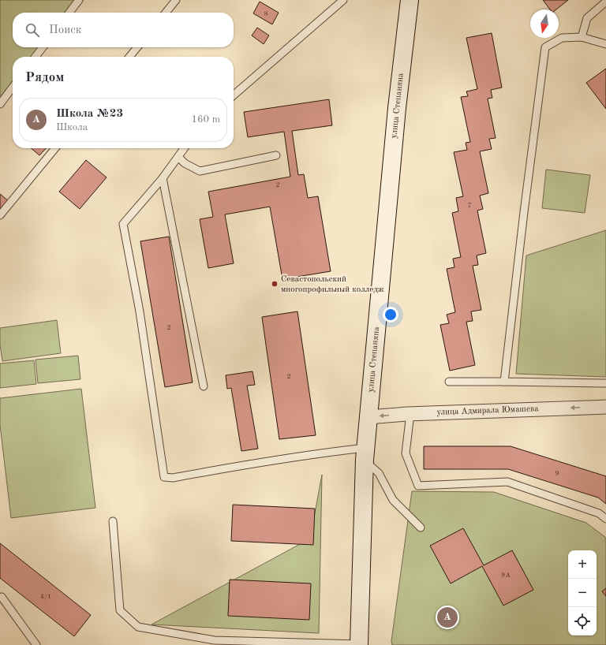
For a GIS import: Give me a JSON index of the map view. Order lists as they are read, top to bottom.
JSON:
{
  "streets": {
    "main road": ["улица Степаняна"],
    "street": ["улица Адмирала Юмашева"]
  },
  "crossings": [
    ["улица Степаняна", "улица Адмирала Юмашева"]
  ],
  "one_way": ["улица Адмирала Юмашева"],
  "places": ["Севастопольский многопрофильный колледж"],
  "house_numbers": [
    "8",
    "2",
    "7",
    "2",
    "2",
    "9",
    "9А",
    "4/1"
  ],
  "north": "bottom",
  "page": {
    "search": "Поиск",
    "heading": "Рядом",
    "list": [
      {
        "mark": "A",
        "name": "Школа №23",
        "note": "Школа",
        "value": "160 m"
      }
    ],
    "map_buttons": ["+", "−"],
    "pins": "A"
  }
}
